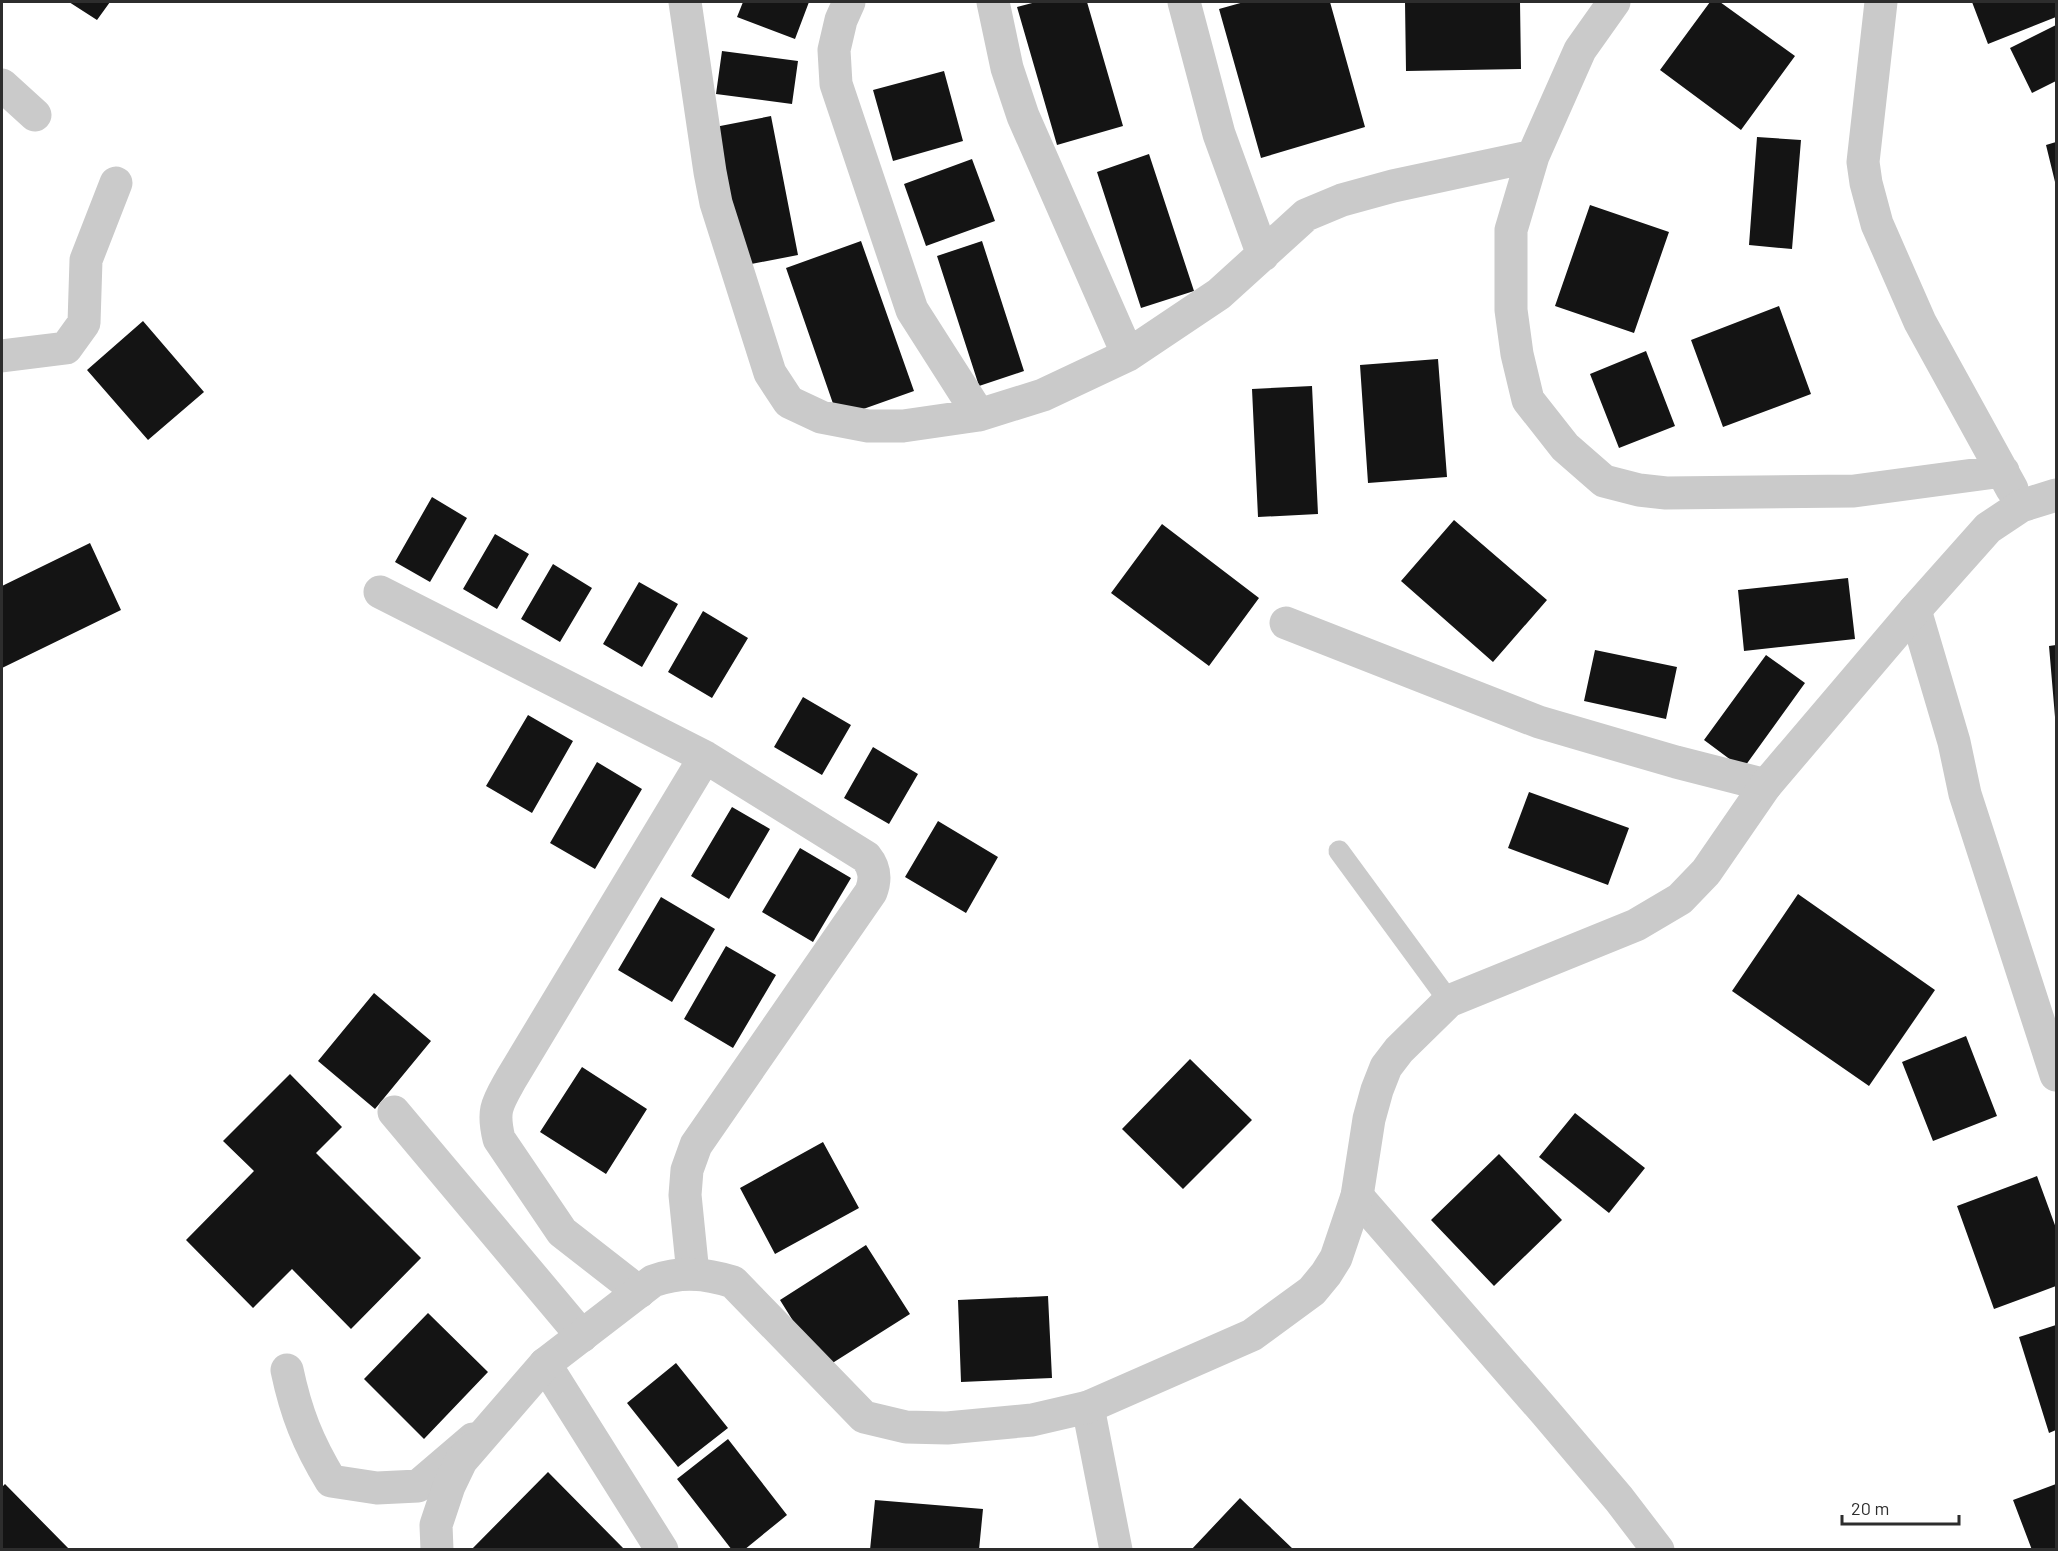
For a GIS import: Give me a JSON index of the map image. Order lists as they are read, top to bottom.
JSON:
{
  "scale_bar": "20 m"
}
